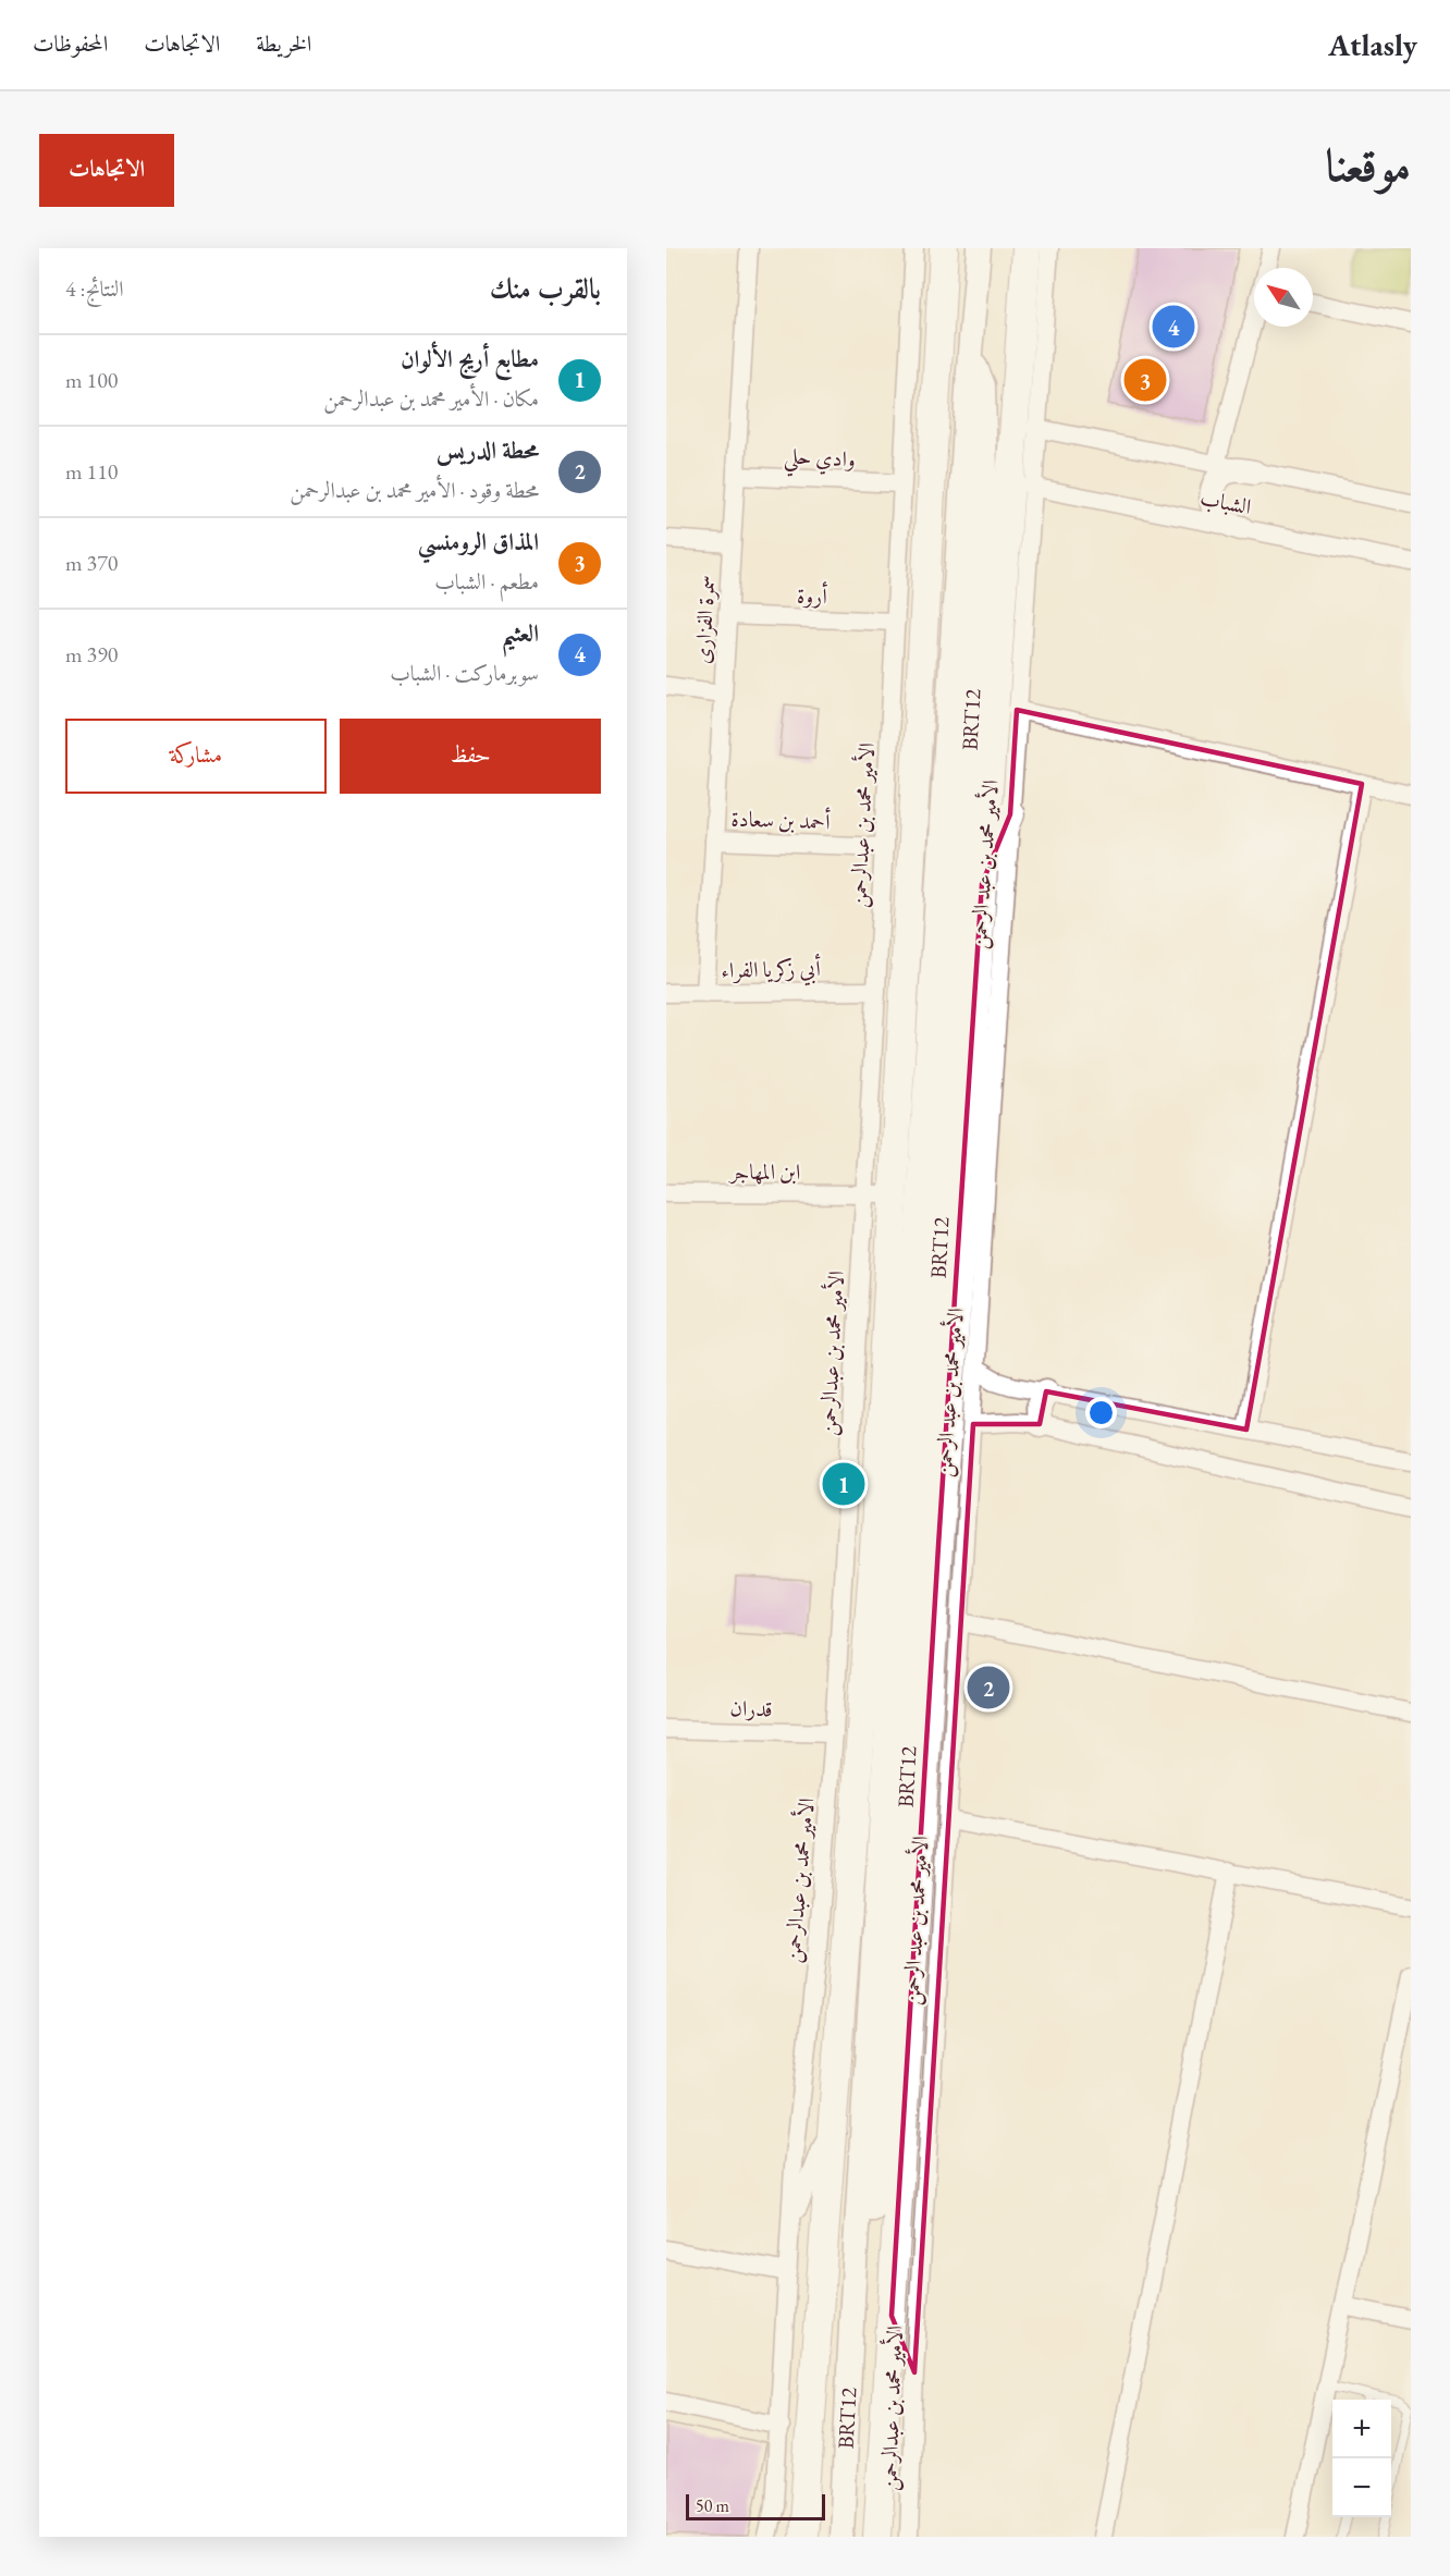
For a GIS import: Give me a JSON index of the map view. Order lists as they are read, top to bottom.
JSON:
{
  "streets": {
    "main road": ["BRT12", "الأمير محمد بن عبد الرحمن"],
    "street": [
      "وادي حلي",
      "الشباب",
      "أروة",
      "سمرة الفزارى",
      "أحمد بن سعادة",
      "الأمير محمد بن عبدالرحمن",
      "أبي زكريا الفراء",
      "ابن المهاجر",
      "قدران"
    ]
  },
  "crossings": [
    ["وادي حلي", "سمرة الفزارى"],
    ["وادي حلي", "الأمير محمد بن عبدالرحمن"],
    ["الشباب", "الأمير محمد بن عبدالرحمن"],
    ["أروة", "سمرة الفزارى"],
    ["أروة", "الأمير محمد بن عبدالرحمن"],
    ["سمرة الفزارى", "أحمد بن سعادة"],
    ["سمرة الفزارى", "أبي زكريا الفراء"],
    ["أحمد بن سعادة", "الأمير محمد بن عبدالرحمن"],
    ["الأمير محمد بن عبدالرحمن", "الأمير محمد بن عبد الرحمن"],
    ["الأمير محمد بن عبدالرحمن", "أبي زكريا الفراء"],
    ["الأمير محمد بن عبدالرحمن", "ابن المهاجر"],
    ["الأمير محمد بن عبدالرحمن", "قدران"]
  ],
  "scale_bar": "50 m",
  "north": "top left",
  "page": {
    "header": "Atlasly",
    "nav": ["الخريطة", "الاتجاهات", "المحفوظات"],
    "title": "موقعنا",
    "buttons": [
      "الاتجاهات",
      ["حفظ", "مشاركة"]
    ],
    "heading": ["بالقرب منك", "النتائج: 4"],
    "pins": [
      "4",
      "3",
      "1",
      "2"
    ],
    "list": [
      {
        "mark": "1",
        "name": "مطابع أريج الألوان",
        "note": "مكان · الأمير محمد بن عبدالرحمن",
        "value": "100 m"
      },
      {
        "mark": "2",
        "name": "محطة الدريس",
        "note": "محطة وقود · الأمير محمد بن عبدالرحمن",
        "value": "110 m"
      },
      {
        "mark": "3",
        "name": "المذاق الرومنسي",
        "note": "مطعم · الشباب",
        "value": "370 m"
      },
      {
        "mark": "4",
        "name": "العثيم",
        "note": "سوبرماركت · الشباب",
        "value": "390 m"
      }
    ],
    "map_buttons": ["+", "−"],
    "scale": "50 m"
  }
}
